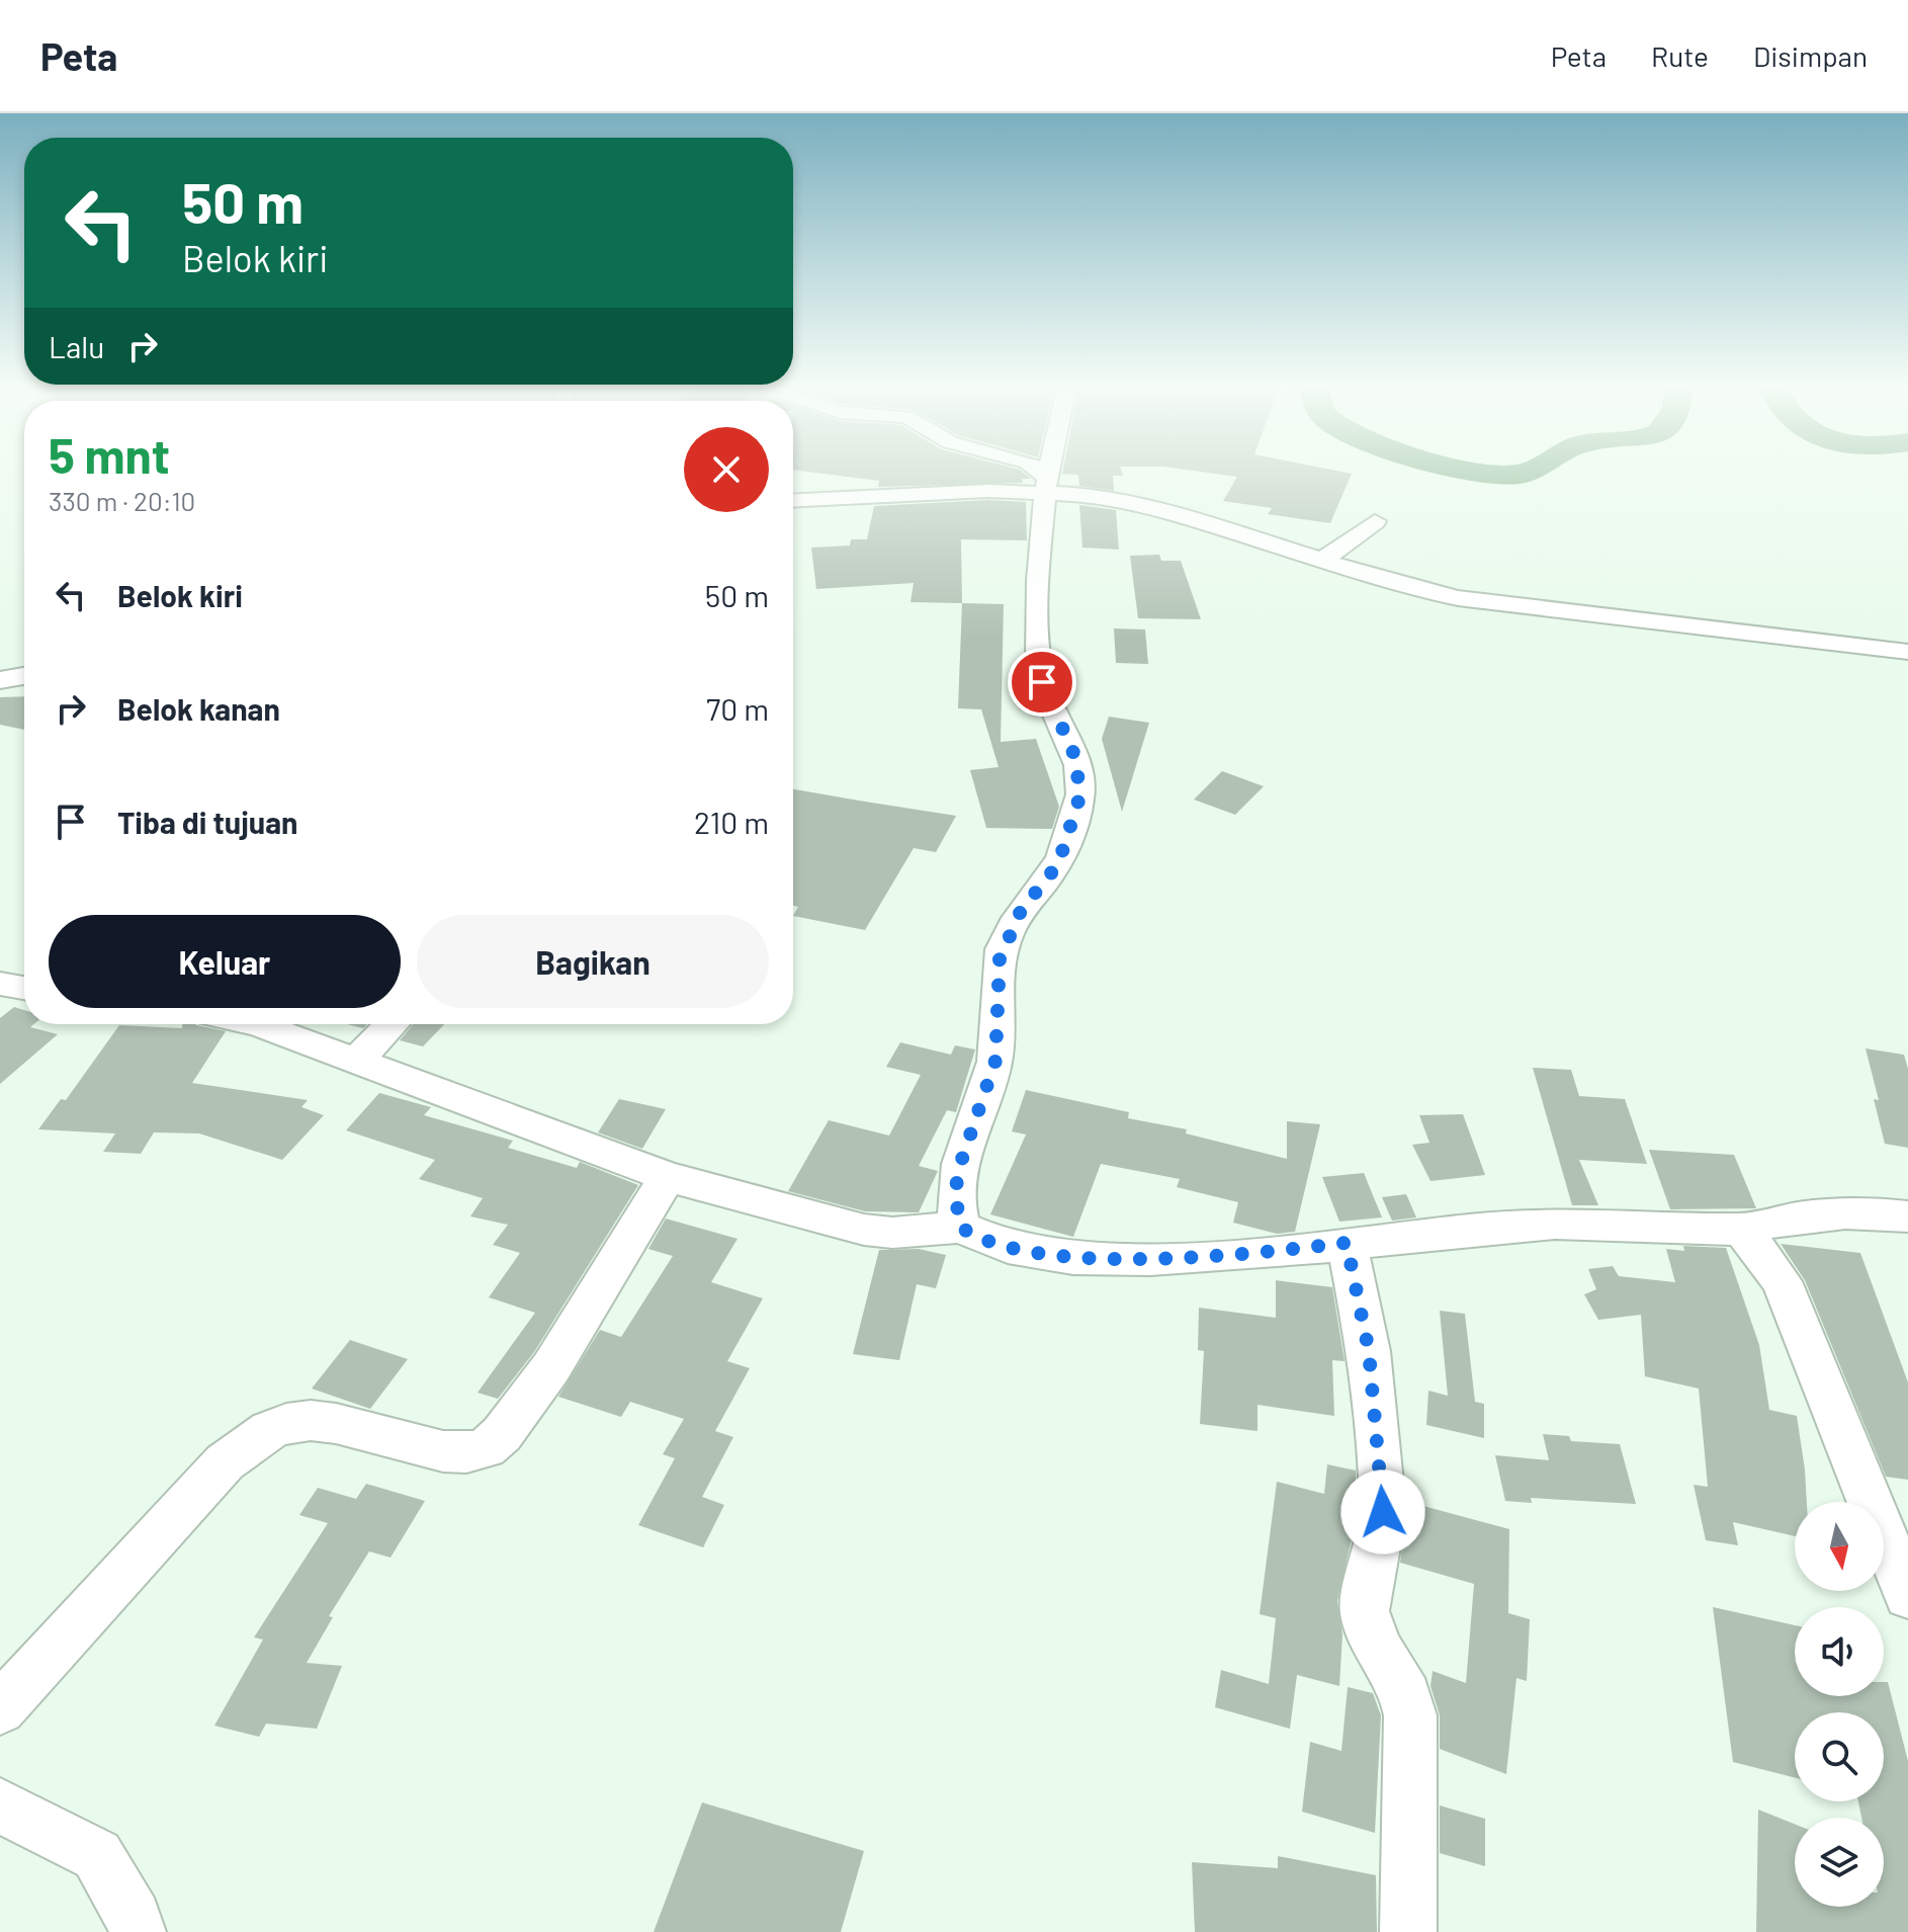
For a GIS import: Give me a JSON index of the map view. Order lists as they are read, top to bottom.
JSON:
{
  "north": "bottom",
  "page": {
    "header": "Peta",
    "nav": ["Peta", "Rute", "Disimpan"],
    "turn": ["50 m", "Belok kiri"],
    "then": "Lalu",
    "heading": ["5 mnt", "330 m · 20:10"],
    "list": [
      {
        "name": "Belok kiri",
        "value": "50 m"
      },
      {
        "name": "Belok kanan",
        "value": "70 m"
      },
      {
        "name": "Tiba di tujuan",
        "value": "210 m"
      }
    ],
    "buttons": ["Keluar", "Bagikan"]
  }
}
